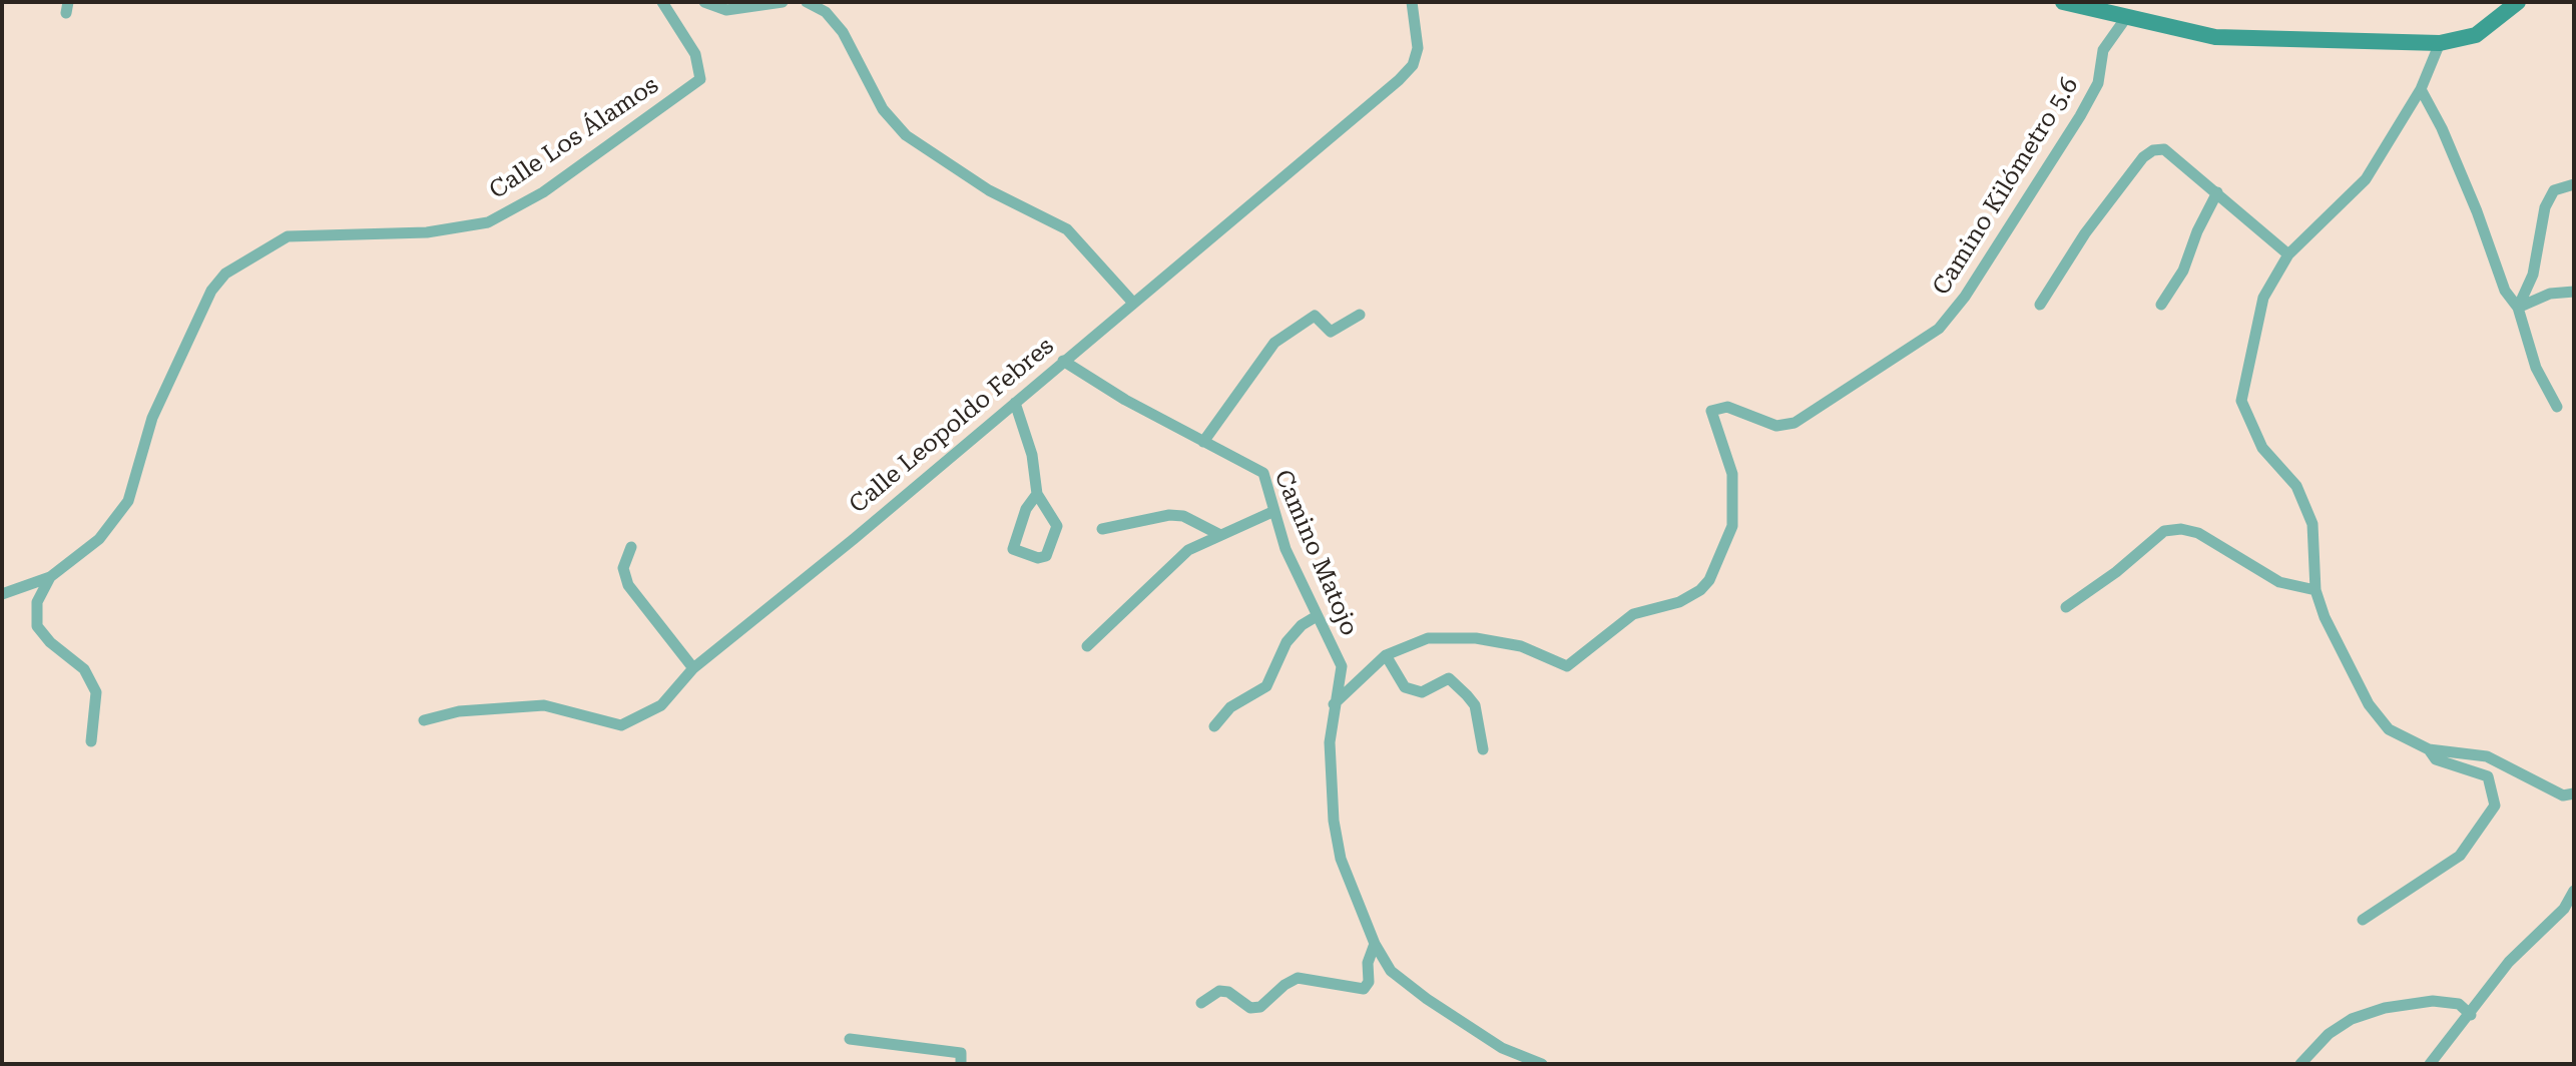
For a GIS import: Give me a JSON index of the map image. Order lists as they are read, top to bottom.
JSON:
{
  "streets": {
    "street": [
      "Calle Los Álamos",
      "Camino Kilómetro 5.6",
      "Calle Leopoldo Febres",
      "Camino Matojo"
    ]
  },
  "crossings": [
    ["Camino Kilómetro 5.6", "Camino Matojo"],
    ["Calle Leopoldo Febres", "Camino Matojo"]
  ]
}
